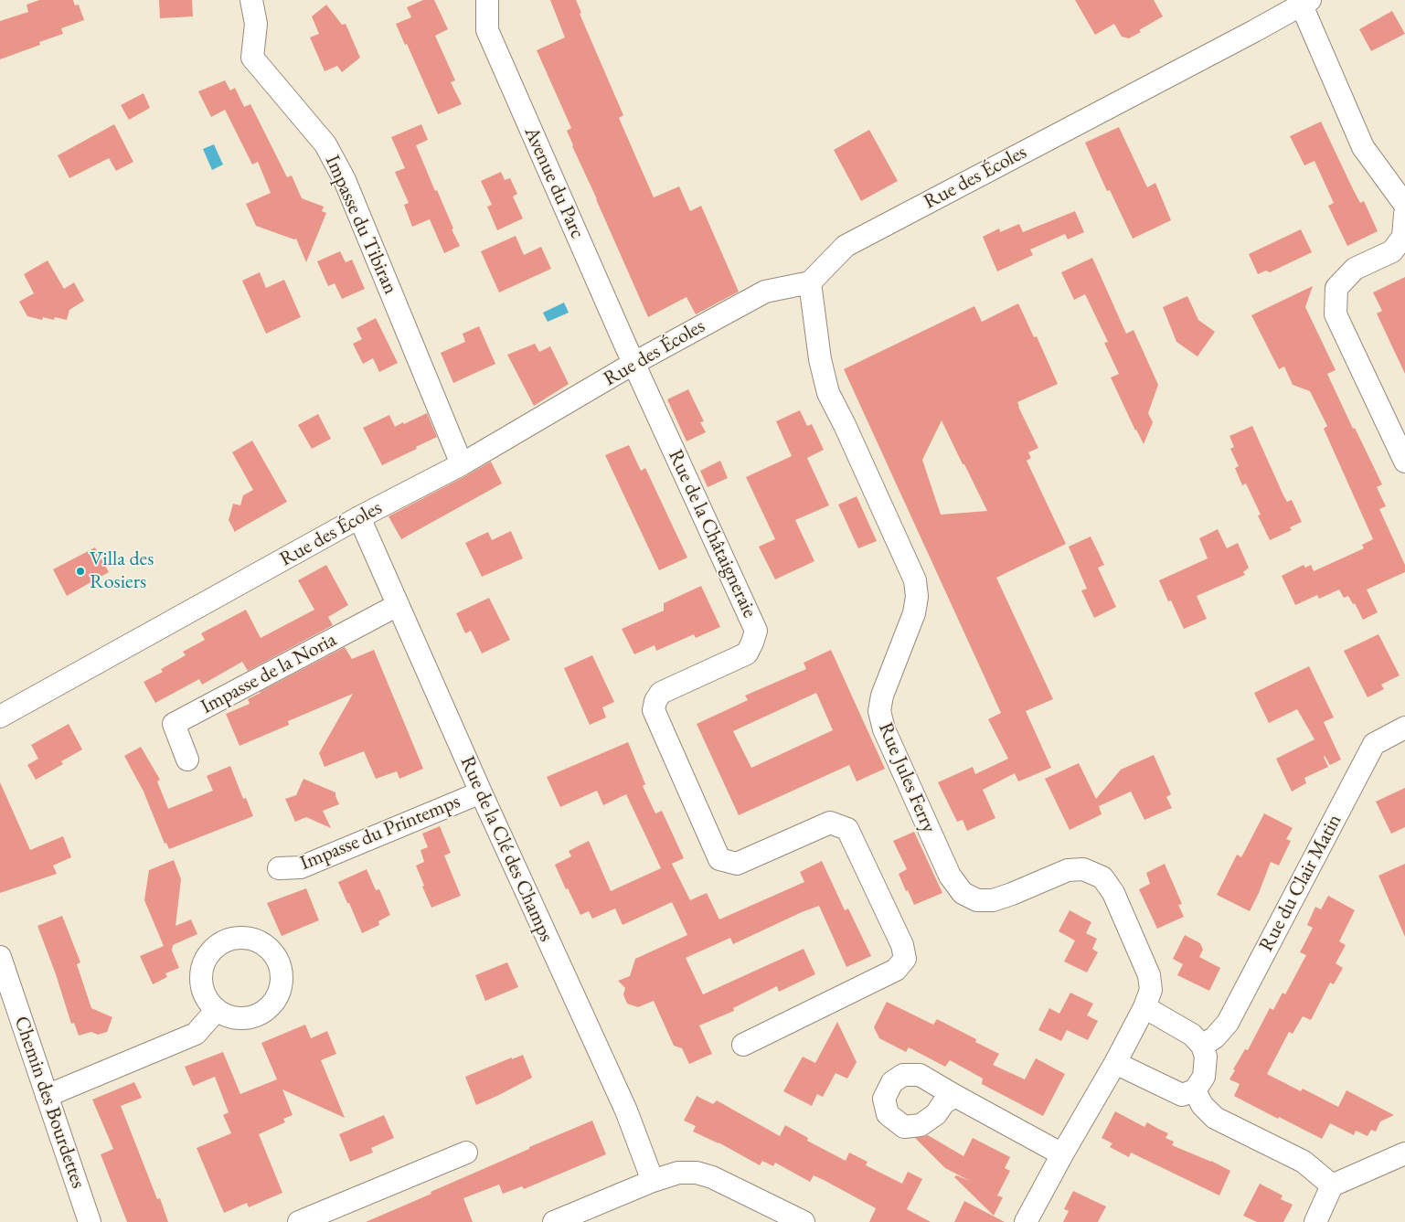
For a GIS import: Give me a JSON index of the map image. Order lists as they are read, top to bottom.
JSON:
{
  "streets": {
    "street": [
      "Rue des Écoles",
      "Avenue du Parc",
      "Impasse du Tibiran",
      "Rue de la Châtaigneraie",
      "Impasse de la Noria",
      "Rue Jules Ferry",
      "Impasse du Printemps",
      "Rue de la Clé des Champs",
      "Rue du Clair Matin",
      "Chemin des Bourdettes"
    ]
  },
  "crossings": [
    ["Rue des Écoles", "Avenue du Parc"],
    ["Rue des Écoles", "Impasse du Tibiran"],
    ["Rue des Écoles", "Rue de la Châtaigneraie"],
    ["Rue des Écoles", "Rue Jules Ferry"],
    ["Rue des Écoles", "Rue de la Clé des Champs"],
    ["Avenue du Parc", "Rue de la Châtaigneraie"],
    ["Impasse de la Noria", "Rue de la Clé des Champs"],
    ["Impasse du Printemps", "Rue de la Clé des Champs"]
  ],
  "places": ["Villa des Rosiers"]
}
